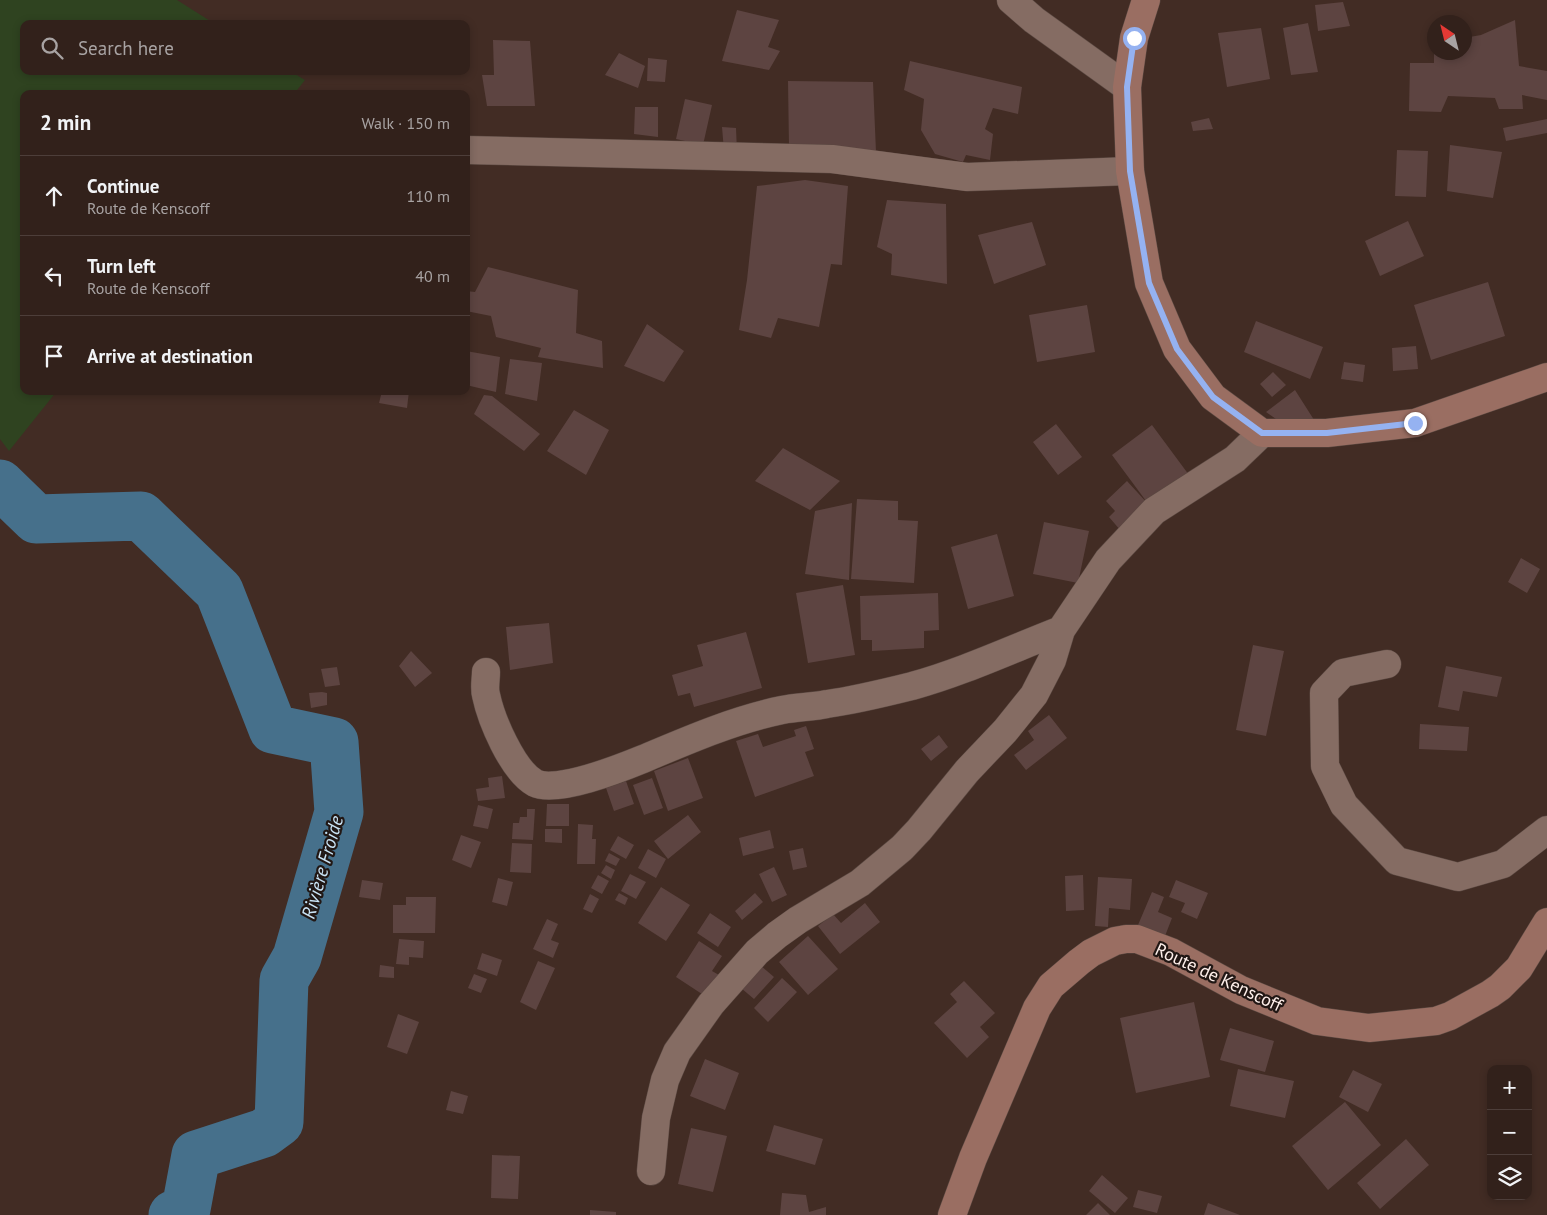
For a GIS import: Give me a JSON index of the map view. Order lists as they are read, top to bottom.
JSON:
{
  "streets": {
    "main road": ["Route de Kenscoff"]
  },
  "water": ["Rivière Froide"],
  "north": "top left",
  "page": {
    "search": "Search here",
    "heading": ["2 min", "Walk · 150 m"],
    "list": [
      ["Continue", "Route de Kenscoff", "110 m"],
      ["Turn left", "Route de Kenscoff", "40 m"],
      "Arrive at destination"
    ],
    "map_buttons": ["+", "−"]
  }
}
